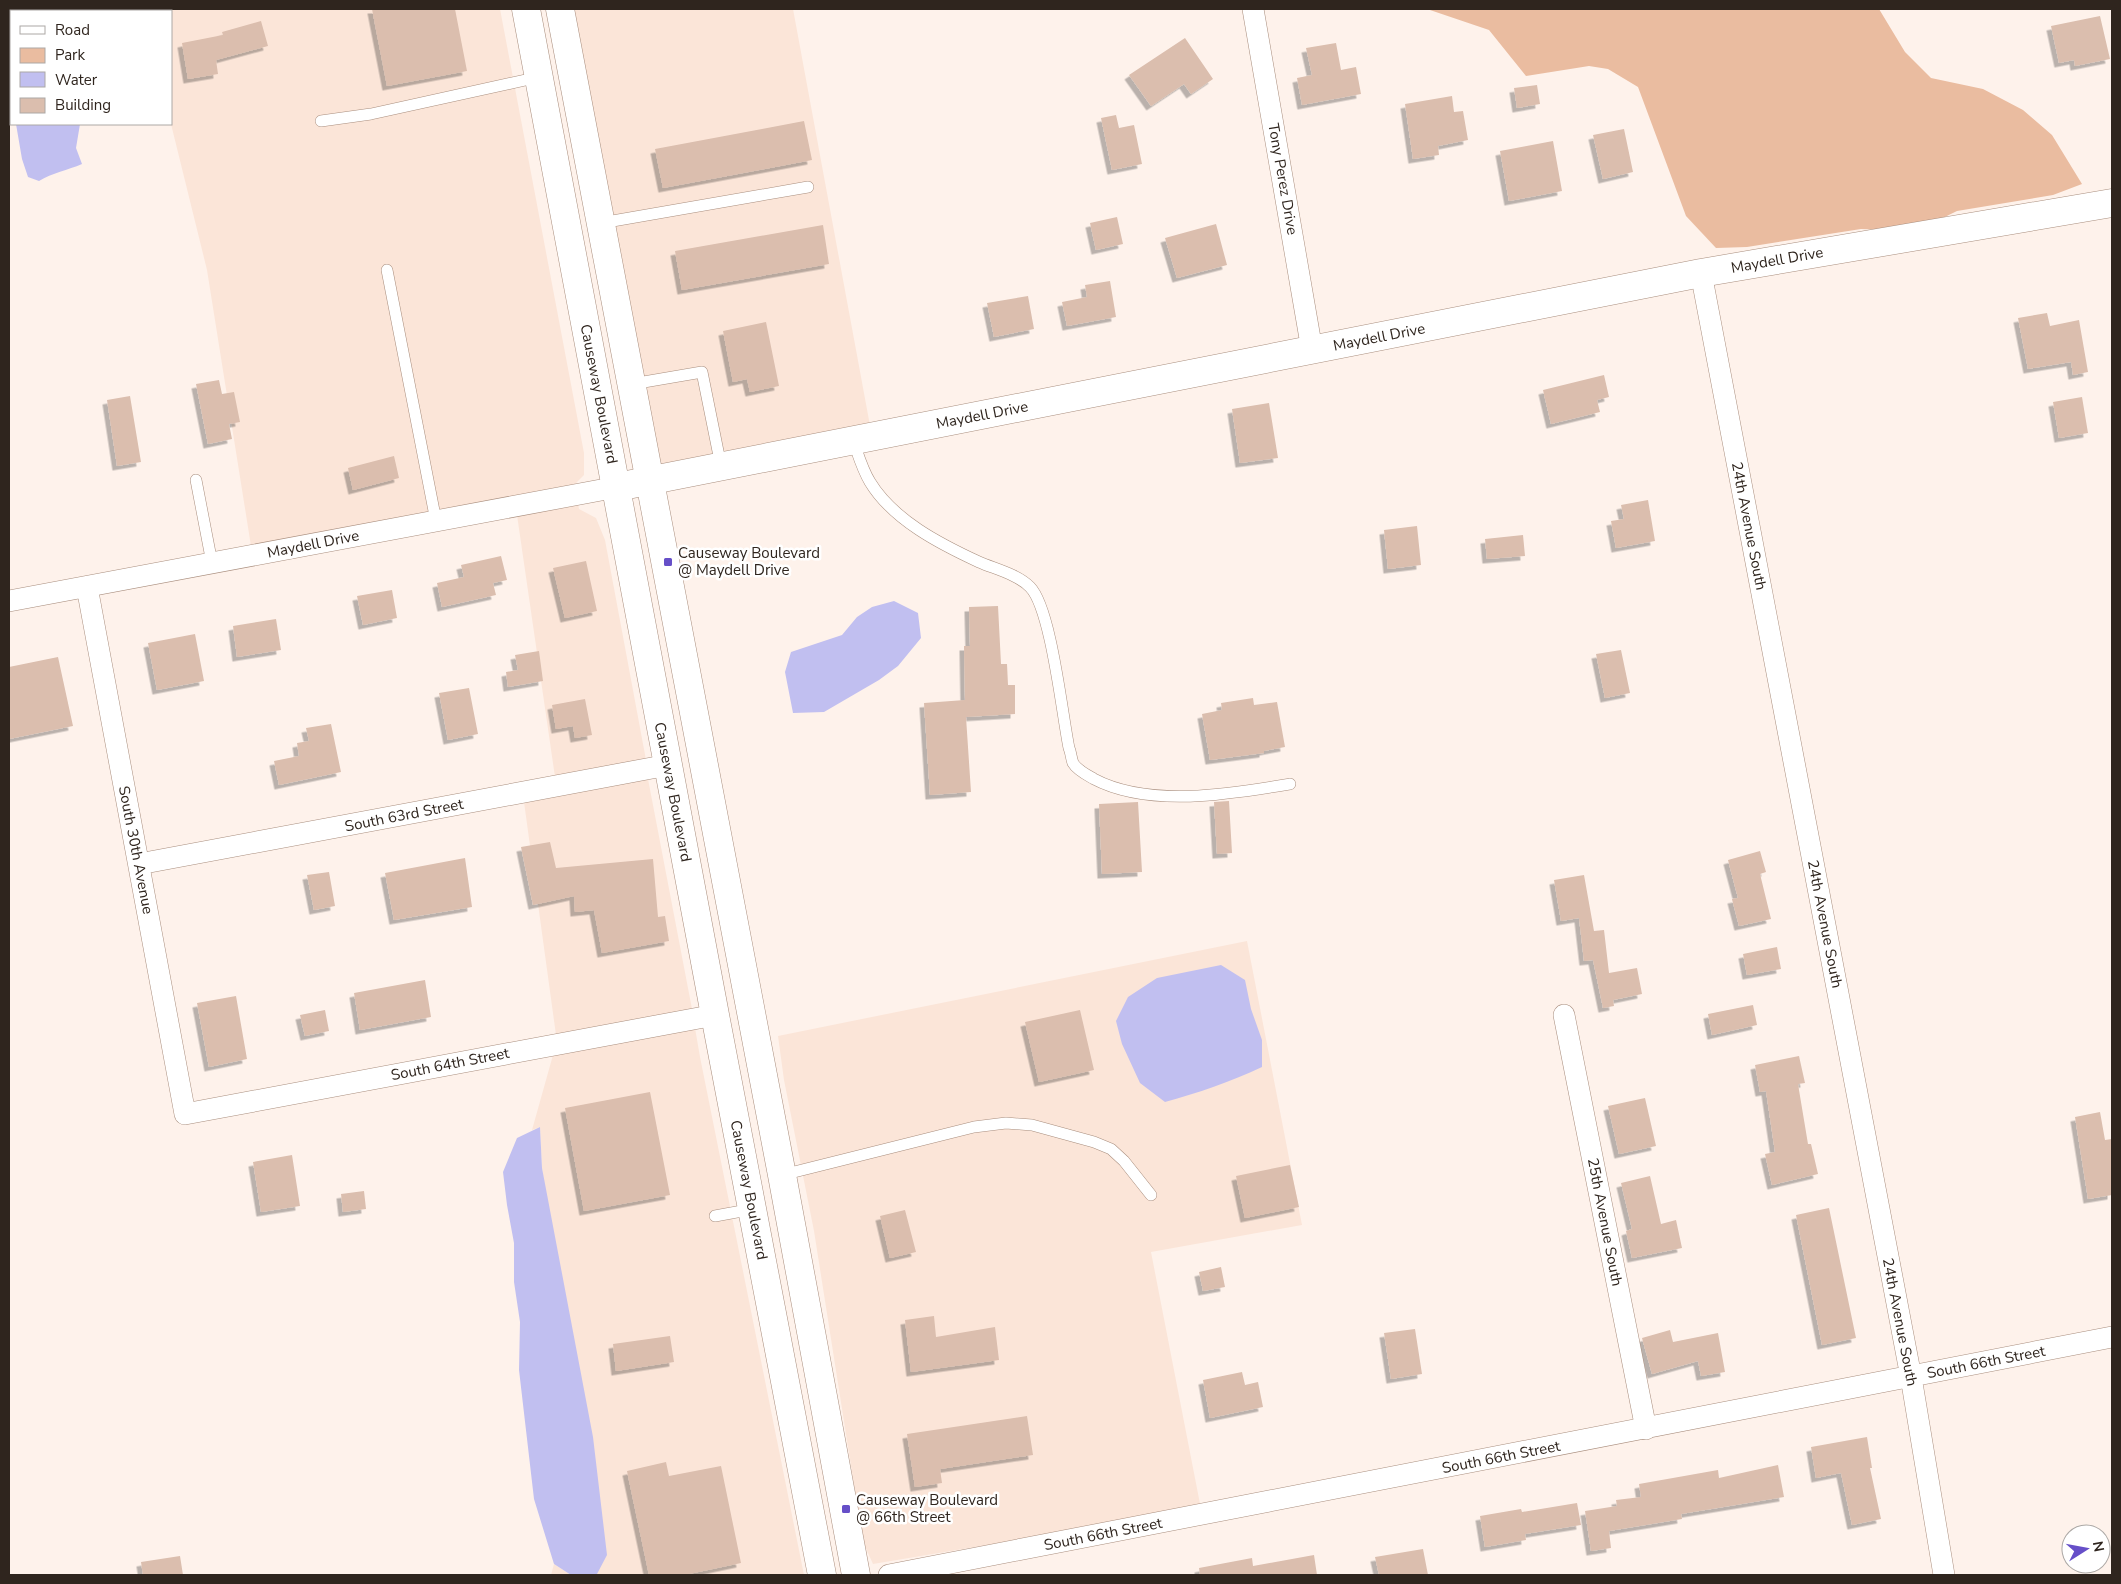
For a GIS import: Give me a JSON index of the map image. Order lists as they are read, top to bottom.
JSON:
{
  "streets": {
    "main road": ["Maydell Drive", "Causeway Boulevard"],
    "street": [
      "Tony Perez Drive",
      "24th Avenue South",
      "South 63rd Street",
      "South 30th Avenue",
      "South 64th Street",
      "25th Avenue South",
      "South 66th Street"
    ]
  },
  "crossings": [
    ["Tony Perez Drive", "Maydell Drive"],
    ["Maydell Drive", "Causeway Boulevard"],
    ["Maydell Drive", "24th Avenue South"],
    ["Maydell Drive", "South 30th Avenue"],
    ["Causeway Boulevard", "South 63rd Street"],
    ["Causeway Boulevard", "South 64th Street"],
    ["24th Avenue South", "South 66th Street"],
    ["South 63rd Street", "South 30th Avenue"],
    ["South 30th Avenue", "South 64th Street"],
    ["25th Avenue South", "South 66th Street"]
  ],
  "places": {
    "transit": ["Causeway Boulevard @ Maydell Drive", "Causeway Boulevard @ 66th Street"]
  },
  "legend": [
    "Road",
    "Park",
    "Water",
    "Building"
  ],
  "north": "right"
}
